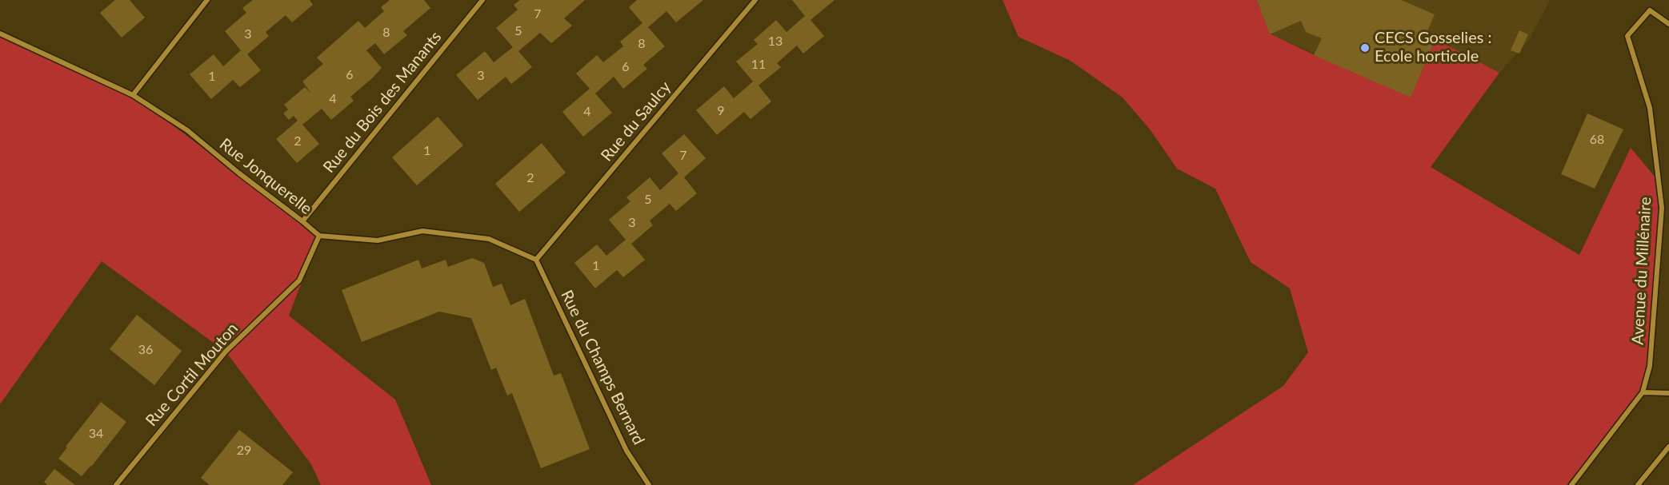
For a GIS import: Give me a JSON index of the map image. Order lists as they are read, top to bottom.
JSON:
{
  "streets": {
    "street": [
      "Rue du Bois des Manants",
      "Rue du Saulcy",
      "Rue Jonquerelle",
      "Avenue du Millénaire",
      "Rue du Champs Bernard",
      "Rue Cortil Mouton"
    ]
  },
  "crossings": [
    ["Rue du Bois des Manants", "Rue Jonquerelle"],
    ["Rue du Saulcy", "Rue Jonquerelle"],
    ["Rue du Saulcy", "Rue du Champs Bernard"],
    ["Rue Jonquerelle", "Rue du Champs Bernard"],
    ["Rue Jonquerelle", "Rue Cortil Mouton"]
  ],
  "places": ["CECS Gosselies : Ecole horticole"],
  "house_numbers": [
    "7",
    "5",
    "8",
    "3",
    "13",
    "8",
    "11",
    "6",
    "6",
    "3",
    "1",
    "4",
    "9",
    "4",
    "68",
    "2",
    "1",
    "7",
    "2",
    "5",
    "3",
    "1",
    "36",
    "34",
    "29"
  ]
}
